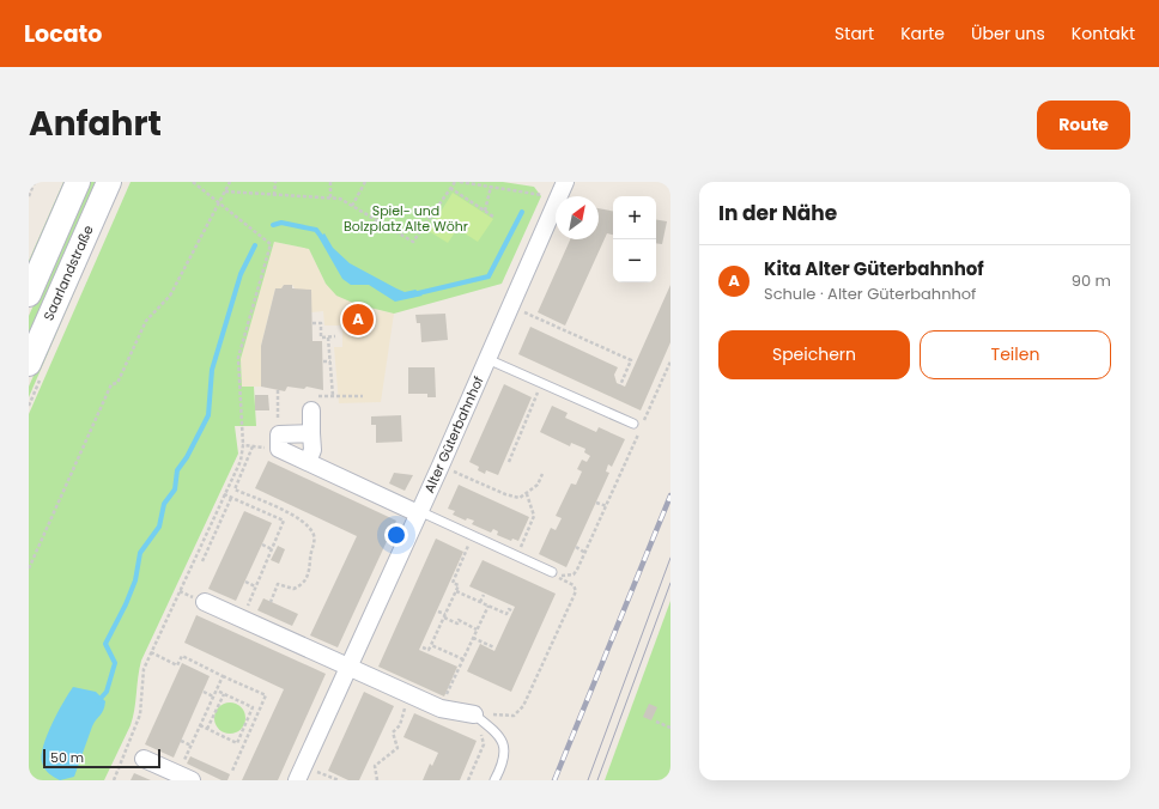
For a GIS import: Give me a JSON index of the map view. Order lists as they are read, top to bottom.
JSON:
{
  "streets": {
    "main road": ["Saarlandstraße"],
    "street": ["Alter Güterbahnhof"]
  },
  "parks": ["Spiel- und Bolzplatz Alte Wöhr"],
  "scale_bar": "50 m",
  "north": "top right",
  "page": {
    "header": "Locato",
    "nav": [
      "Start",
      "Karte",
      "Über uns",
      "Kontakt"
    ],
    "title": "Anfahrt",
    "buttons": [
      "Route",
      ["Speichern", "Teilen"]
    ],
    "heading": "In der Nähe",
    "map_buttons": ["+", "−"],
    "list": [
      {
        "mark": "A",
        "name": "Kita Alter Güterbahnhof",
        "note": "Schule · Alter Güterbahnhof",
        "value": "90 m"
      }
    ],
    "pins": "A",
    "scale": "50 m"
  }
}
